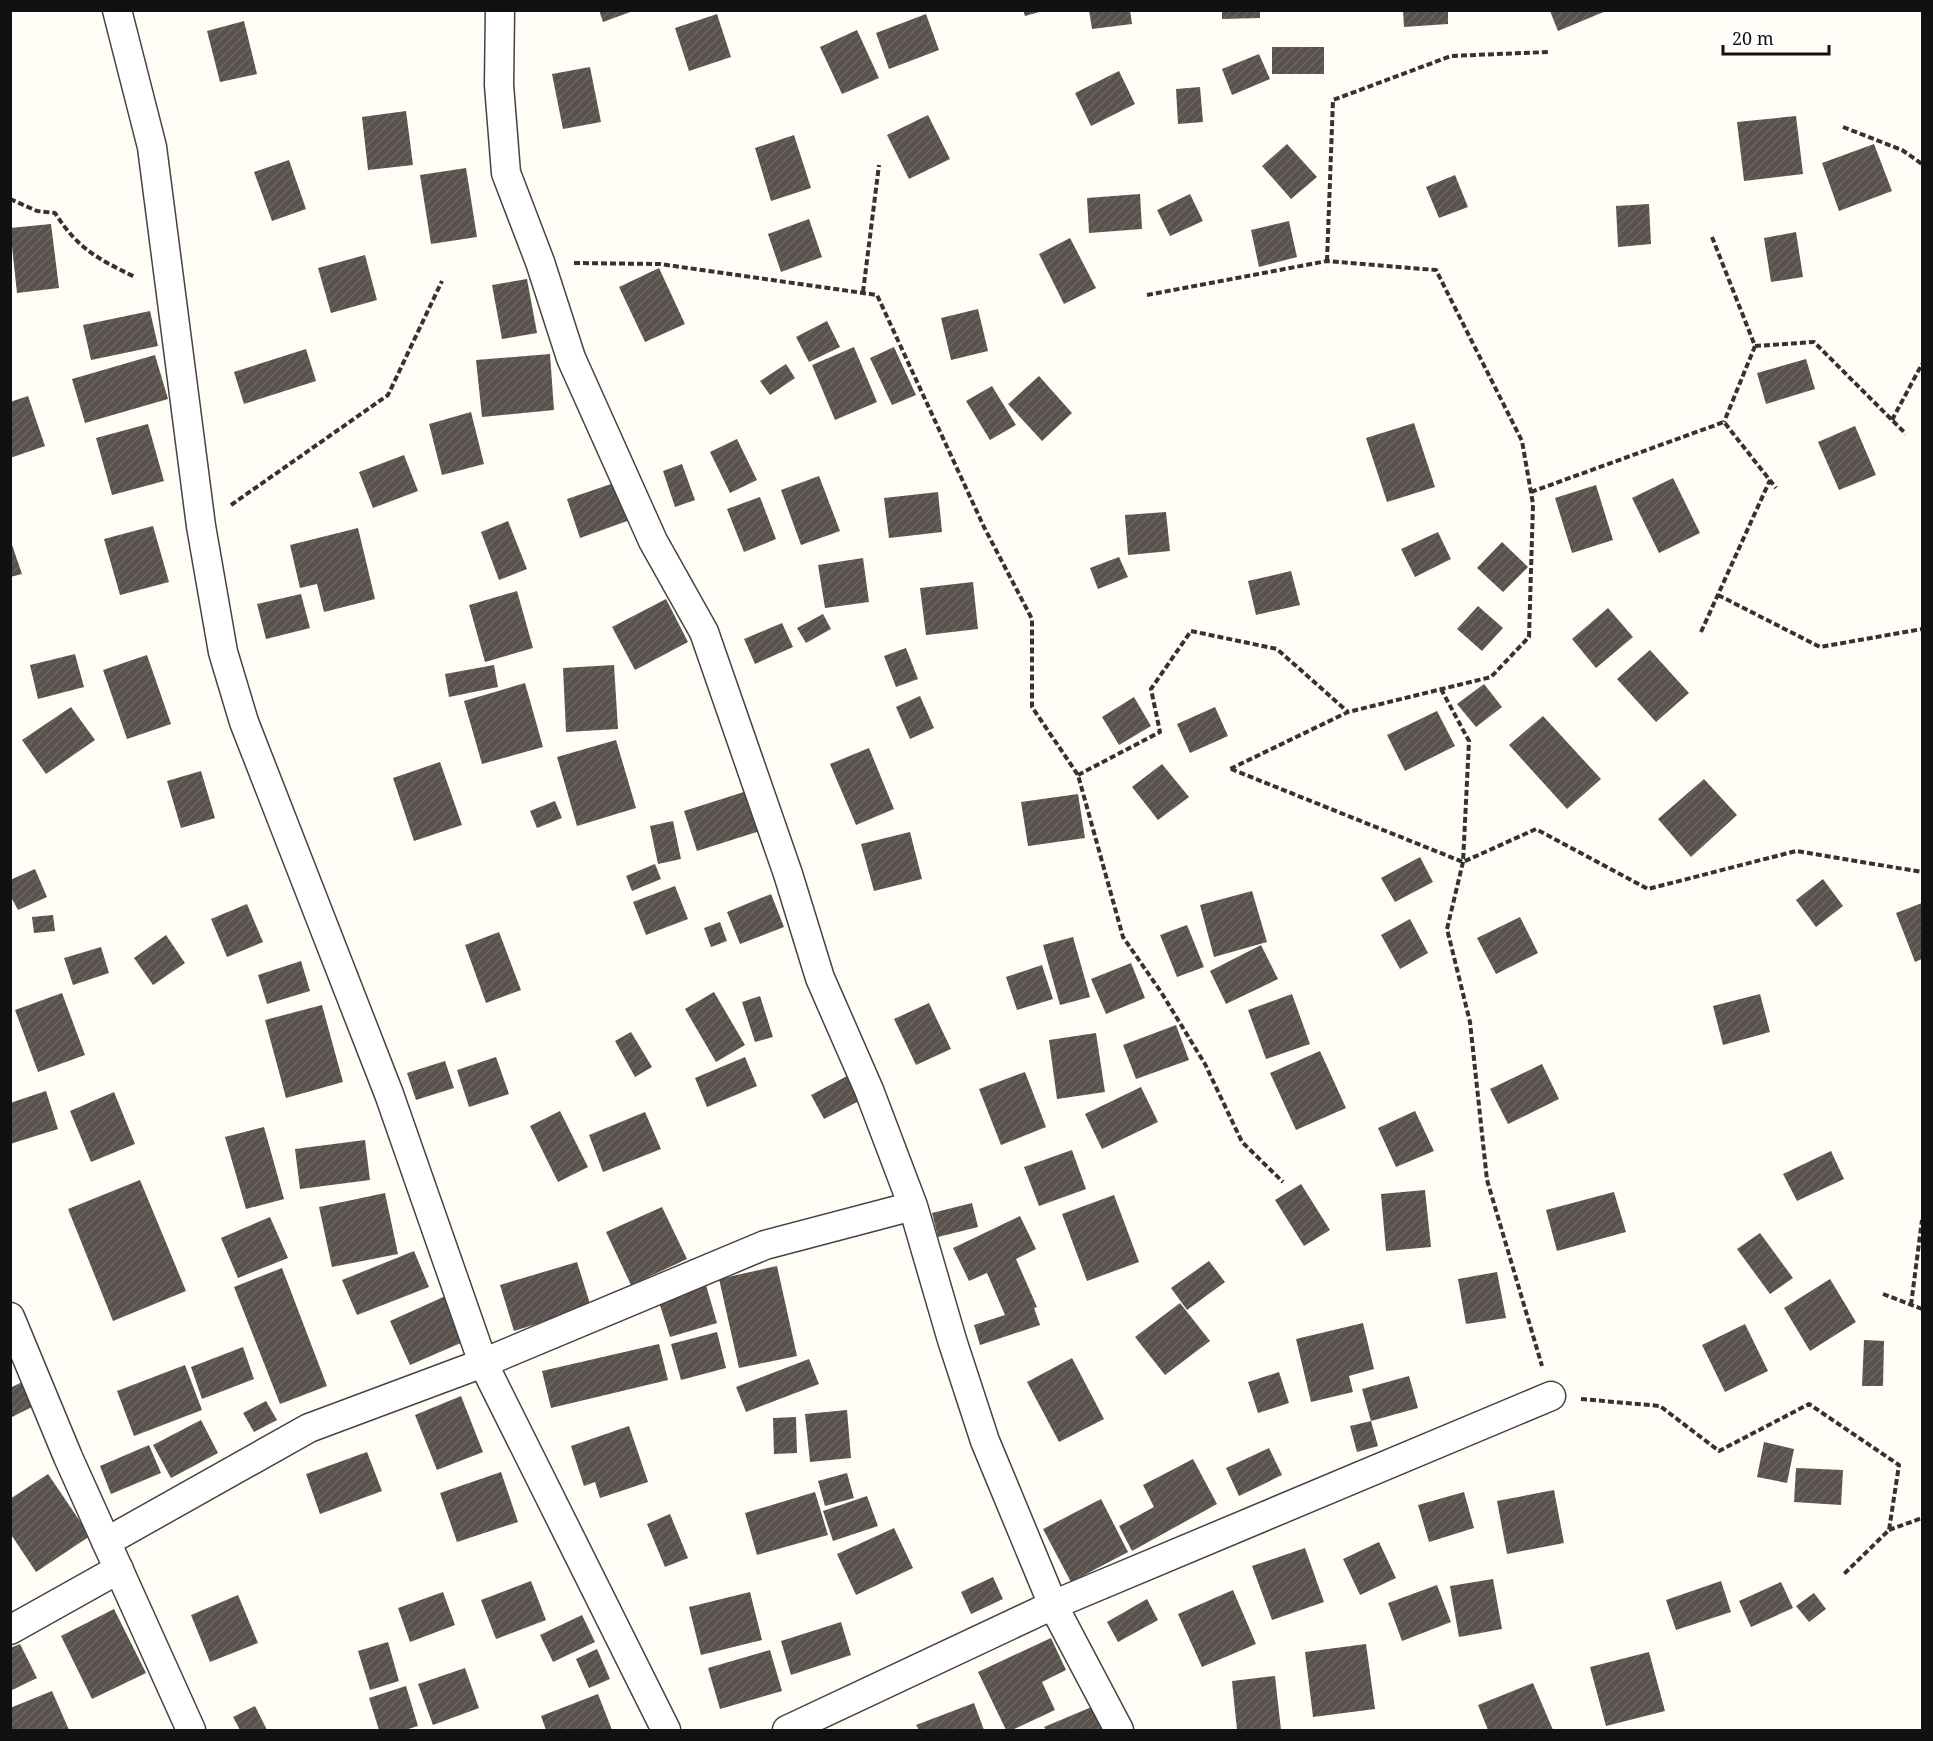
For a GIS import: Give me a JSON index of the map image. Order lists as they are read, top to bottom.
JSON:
{
  "scale_bar": "20 m"
}
